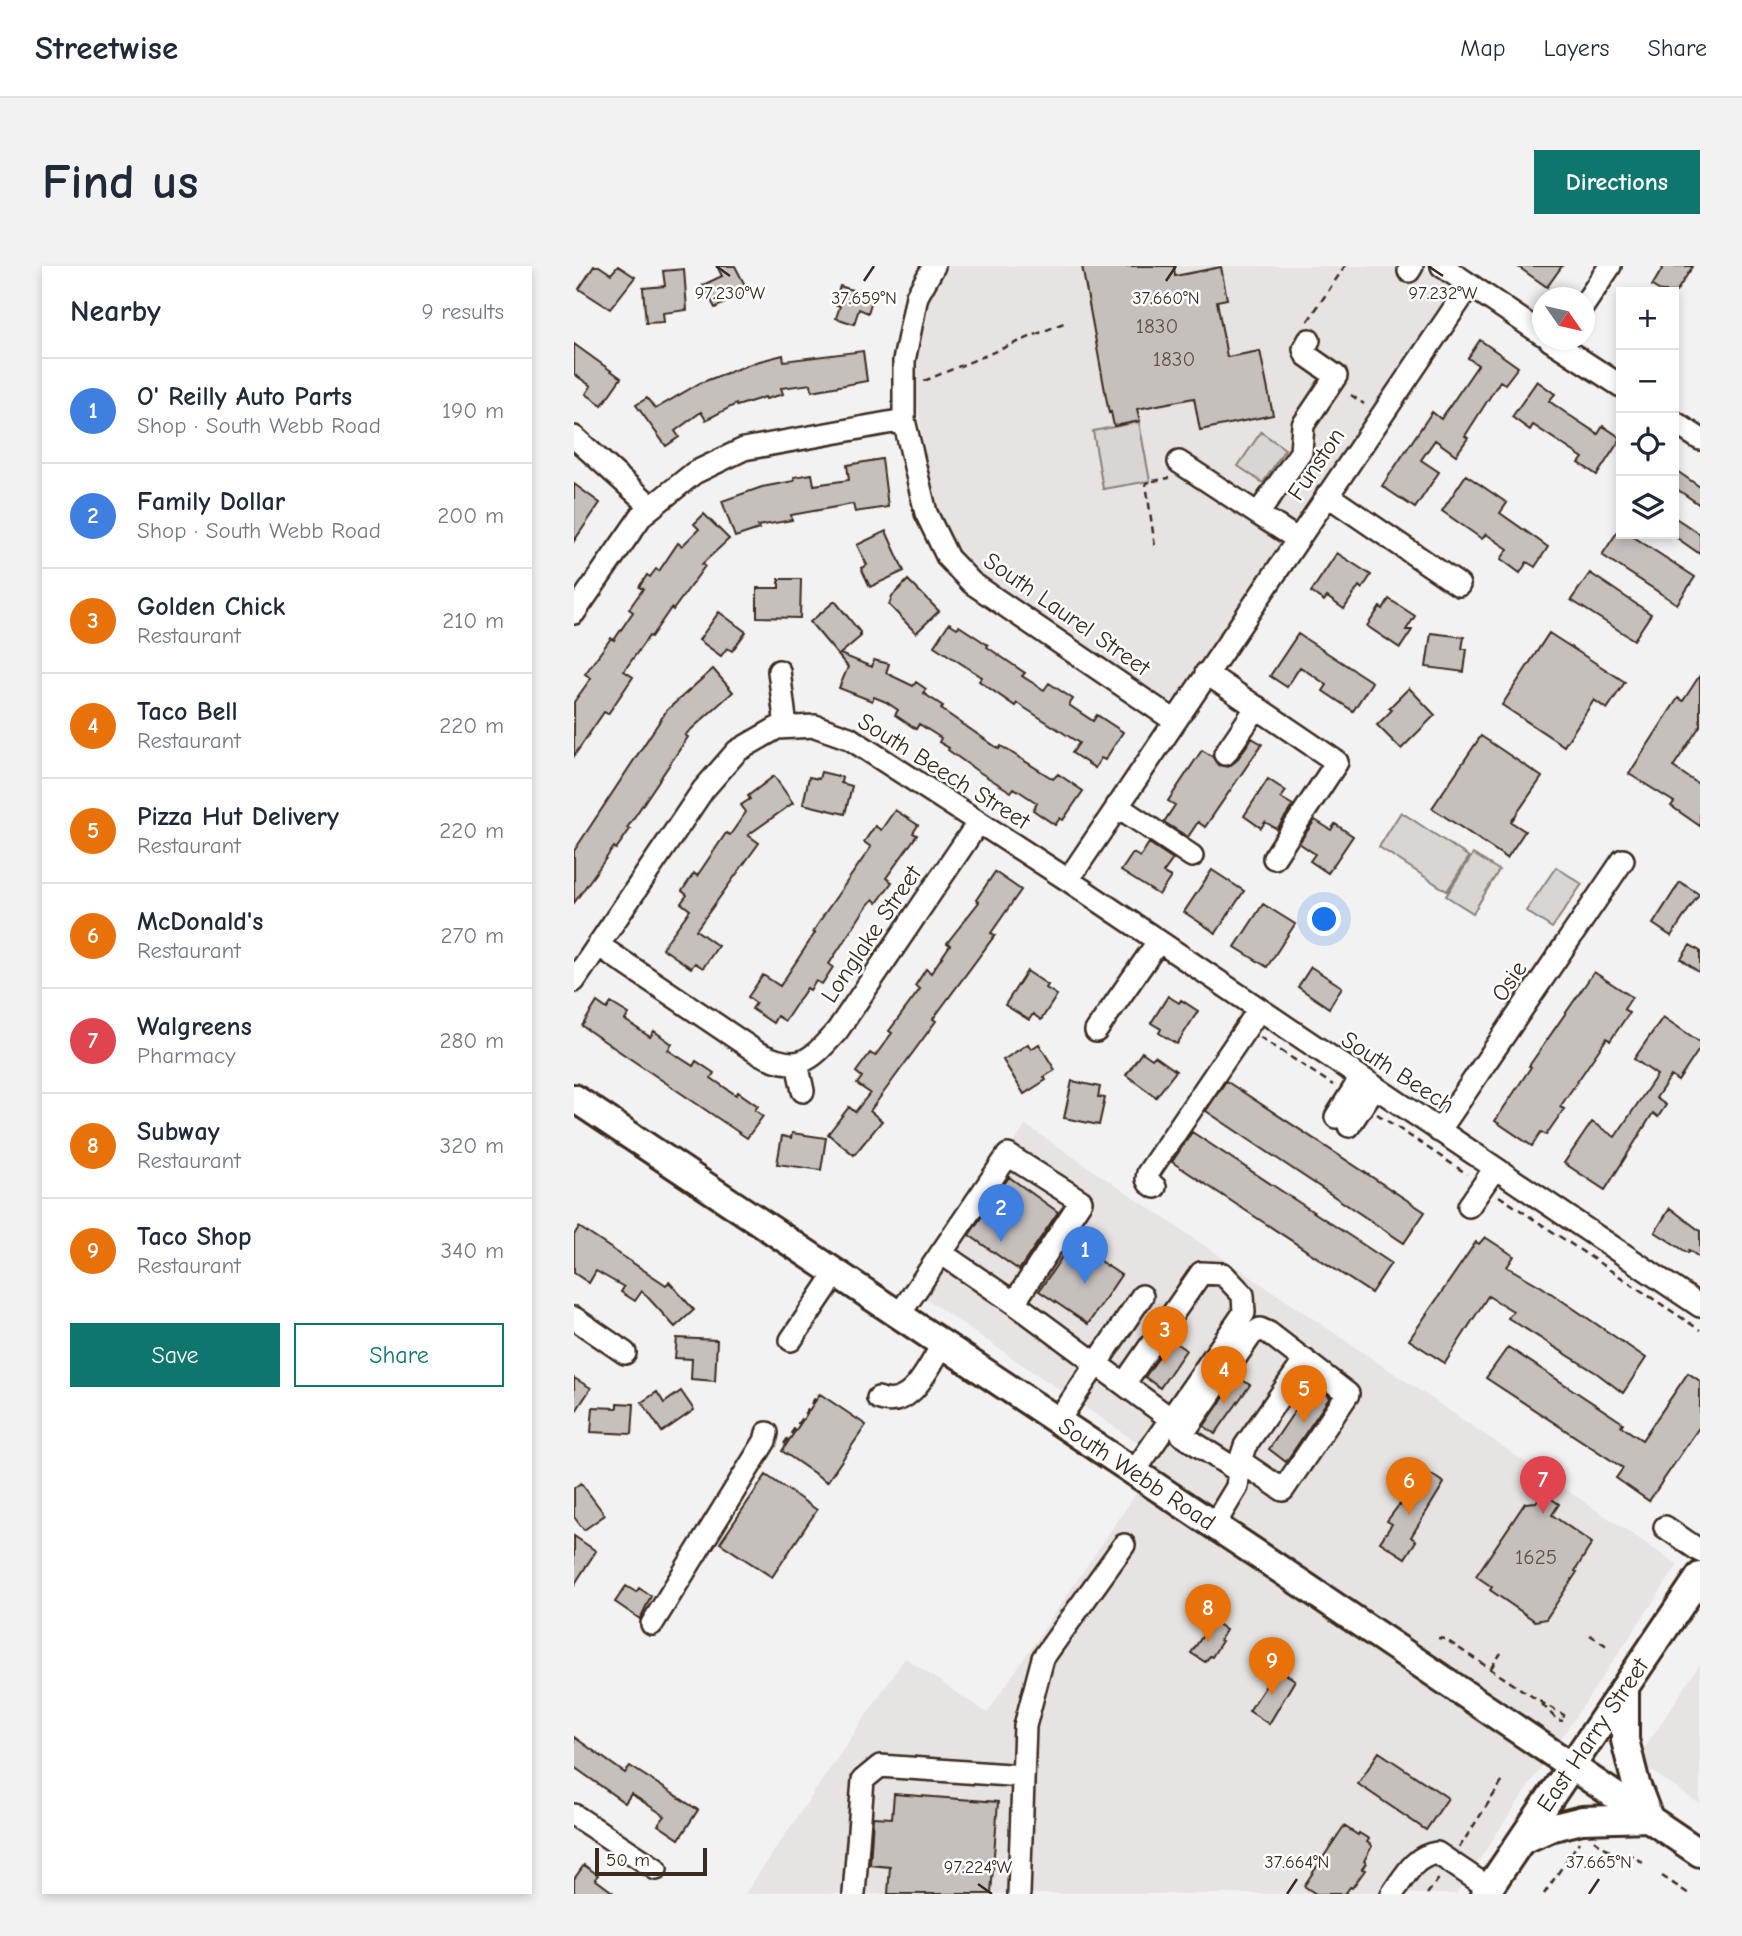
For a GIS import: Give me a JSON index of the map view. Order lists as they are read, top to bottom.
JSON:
{
  "streets": {
    "main road": ["South Webb Road", "East Harry Street"],
    "street": [
      "Funston",
      "South Laurel Street",
      "South Beech Street",
      "Longlake Street",
      "Osie",
      "South Beech"
    ]
  },
  "crossings": [
    ["Funston", "South Laurel Street"],
    ["South Beech Street", "Longlake Street"],
    ["South Beech Street", "South Beech"],
    ["Osie", "South Beech"],
    ["South Webb Road", "East Harry Street"]
  ],
  "house_numbers": ["1830", "1830", "1625"],
  "scale_bar": "50 m",
  "north": "bottom right",
  "page": {
    "header": "Streetwise",
    "nav": ["Map", "Layers", "Share"],
    "buttons": [
      "Directions",
      ["Save", "Share"]
    ],
    "title": "Find us",
    "heading": ["Nearby", "9 results"],
    "map_buttons": ["+", "−"],
    "list": [
      {
        "mark": "1",
        "name": "O' Reilly Auto Parts",
        "note": "Shop · South Webb Road",
        "value": "190 m"
      },
      {
        "mark": "2",
        "name": "Family Dollar",
        "note": "Shop · South Webb Road",
        "value": "200 m"
      },
      {
        "mark": "3",
        "name": "Golden Chick",
        "note": "Restaurant",
        "value": "210 m"
      },
      {
        "mark": "4",
        "name": "Taco Bell",
        "note": "Restaurant",
        "value": "220 m"
      },
      {
        "mark": "5",
        "name": "Pizza Hut Delivery",
        "note": "Restaurant",
        "value": "220 m"
      },
      {
        "mark": "6",
        "name": "McDonald's",
        "note": "Restaurant",
        "value": "270 m"
      },
      {
        "mark": "7",
        "name": "Walgreens",
        "note": "Pharmacy",
        "value": "280 m"
      },
      {
        "mark": "8",
        "name": "Subway",
        "note": "Restaurant",
        "value": "320 m"
      },
      {
        "mark": "9",
        "name": "Taco Shop",
        "note": "Restaurant",
        "value": "340 m"
      }
    ],
    "pins": [
      "2",
      "1",
      "3",
      "4",
      "5",
      "7",
      "6",
      "8",
      "9"
    ],
    "scale": "50 m"
  },
  "coordinates": [
    "97.232°W",
    "97.230°W",
    "37.659°N",
    "37.660°N",
    "37.664°N",
    "37.665°N",
    "97.224°W"
  ]
}
